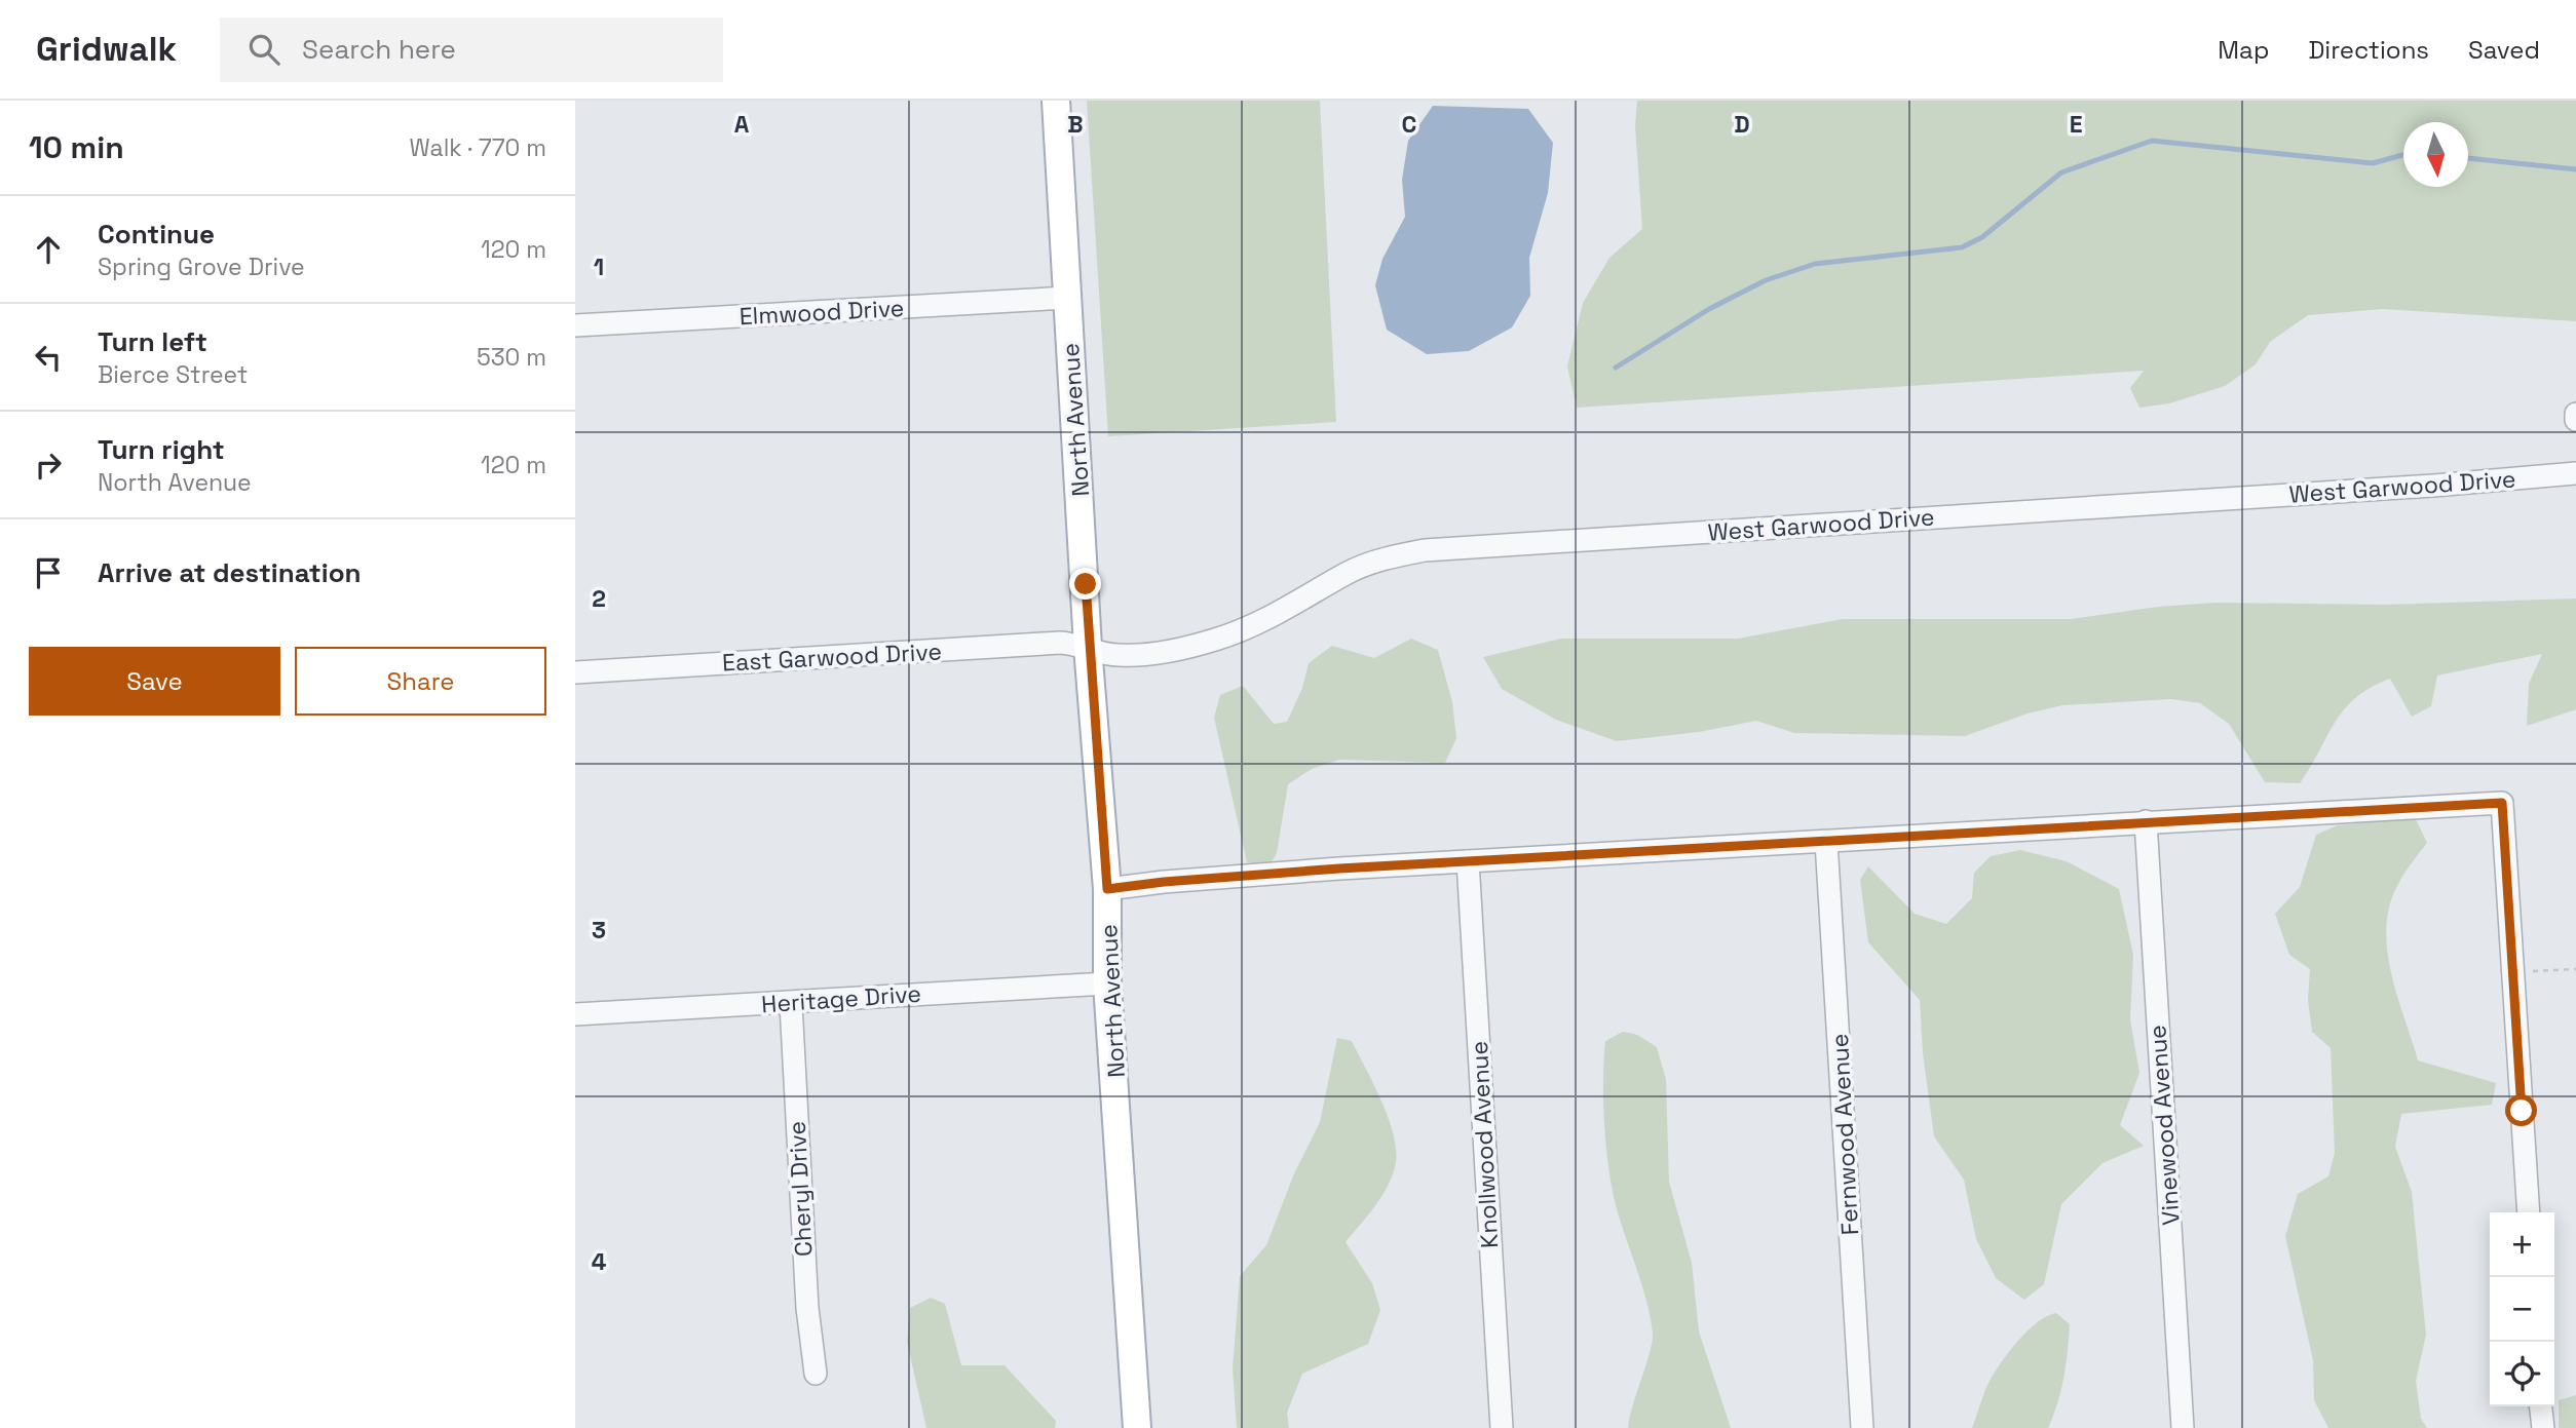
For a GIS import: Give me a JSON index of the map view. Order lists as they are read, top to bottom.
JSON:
{
  "streets": {
    "main road": ["North Avenue"],
    "street": [
      "Elmwood Drive",
      "West Garwood Drive",
      "East Garwood Drive",
      "Heritage Drive",
      "Vinewood Avenue",
      "Fernwood Avenue",
      "Knollwood Avenue",
      "Cheryl Drive"
    ]
  },
  "crossings": [
    ["Elmwood Drive", "North Avenue"],
    ["North Avenue", "West Garwood Drive"],
    ["North Avenue", "East Garwood Drive"],
    ["North Avenue", "Heritage Drive"],
    ["West Garwood Drive", "East Garwood Drive"],
    ["Heritage Drive", "Cheryl Drive"]
  ],
  "north": "bottom",
  "page": {
    "header": "Gridwalk",
    "search": "Search here",
    "nav": ["Map", "Directions", "Saved"],
    "heading": ["10 min", "Walk · 770 m"],
    "list": [
      ["Continue", "Spring Grove Drive", "120 m"],
      ["Turn left", "Bierce Street", "530 m"],
      ["Turn right", "North Avenue", "120 m"],
      "Arrive at destination"
    ],
    "buttons": ["Save", "Share"],
    "map_buttons": ["+", "−"]
  },
  "grid": {
    "columns": [
      "A",
      "B",
      "C",
      "D",
      "E"
    ],
    "rows": [
      "1",
      "2",
      "3",
      "4"
    ]
  }
}
